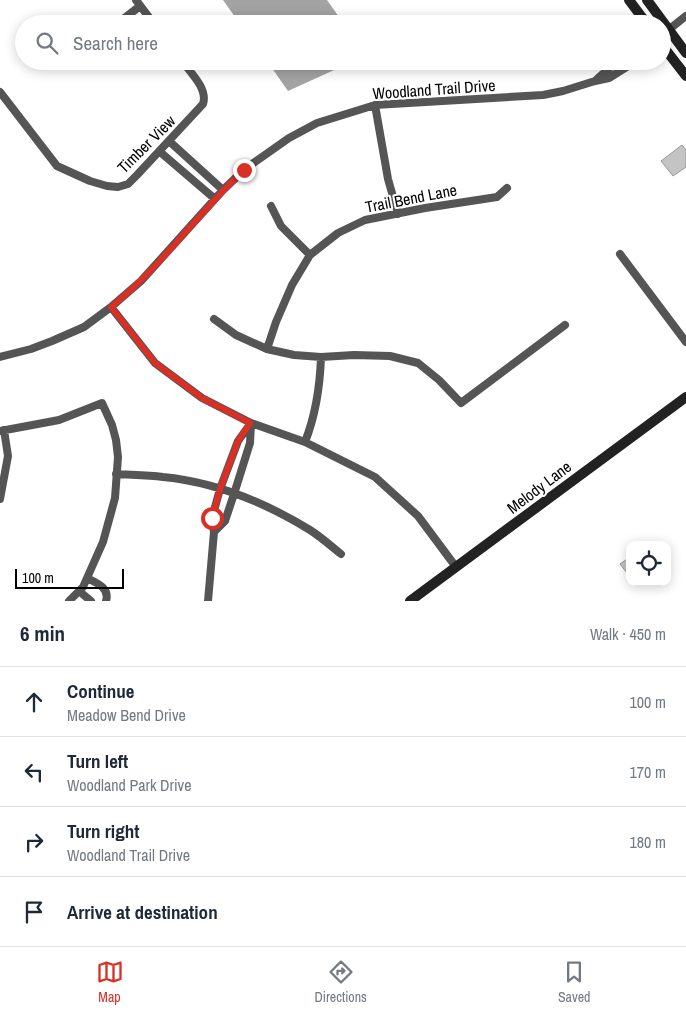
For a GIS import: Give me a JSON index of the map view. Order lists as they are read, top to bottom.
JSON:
{
  "streets": {
    "street": [
      "Woodland Trail Drive",
      "Timber View",
      "Trail Bend Lane",
      "Melody Lane"
    ]
  },
  "scale_bar": "100 m",
  "page": {
    "search": "Search here",
    "scale": "100 m",
    "heading": ["6 min", "Walk · 450 m"],
    "list": [
      ["Continue", "Meadow Bend Drive", "100 m"],
      ["Turn left", "Woodland Park Drive", "170 m"],
      ["Turn right", "Woodland Trail Drive", "180 m"],
      "Arrive at destination"
    ],
    "nav": ["Map", "Directions", "Saved"]
  }
}
